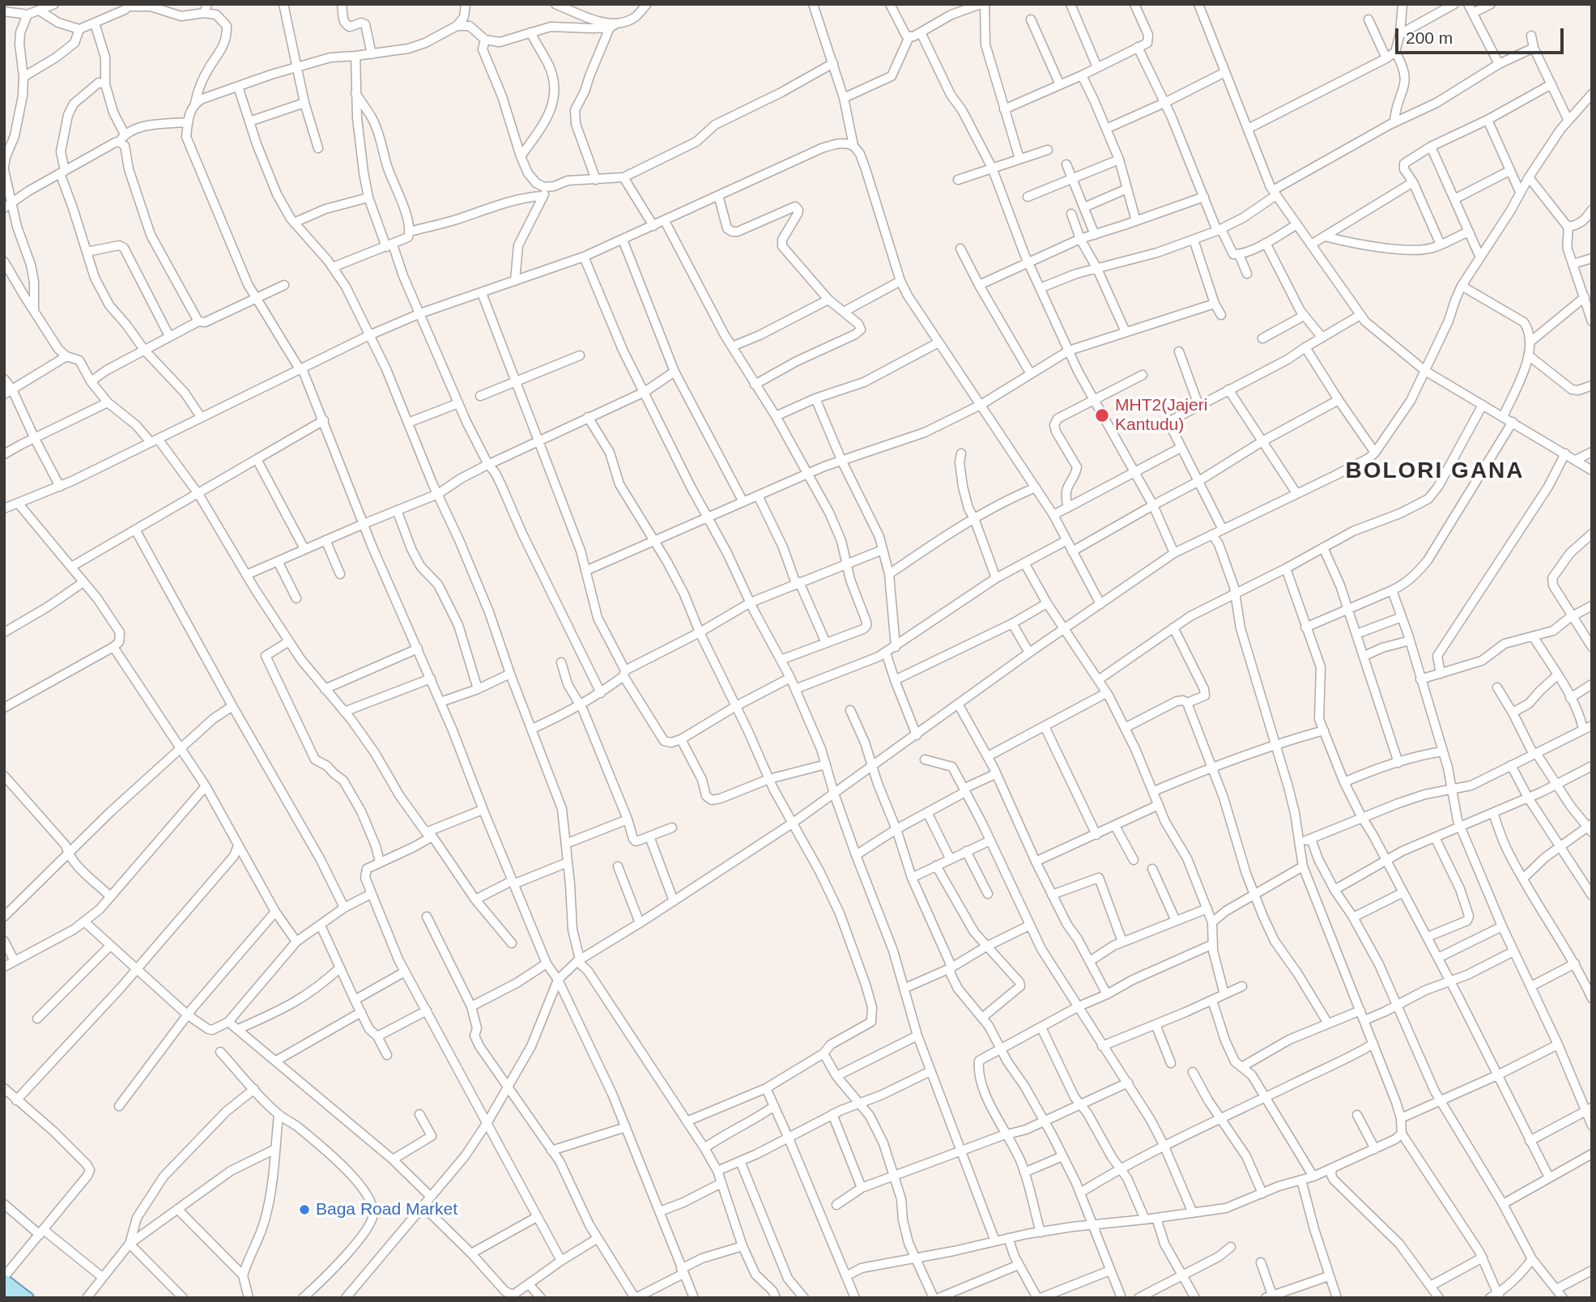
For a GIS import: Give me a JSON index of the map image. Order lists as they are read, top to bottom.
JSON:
{
  "districts": ["BOLORI GANA"],
  "places": ["MHT2(Jajeri Kantudu)", "Baga Road Market"],
  "scale_bar": "200 m"
}
